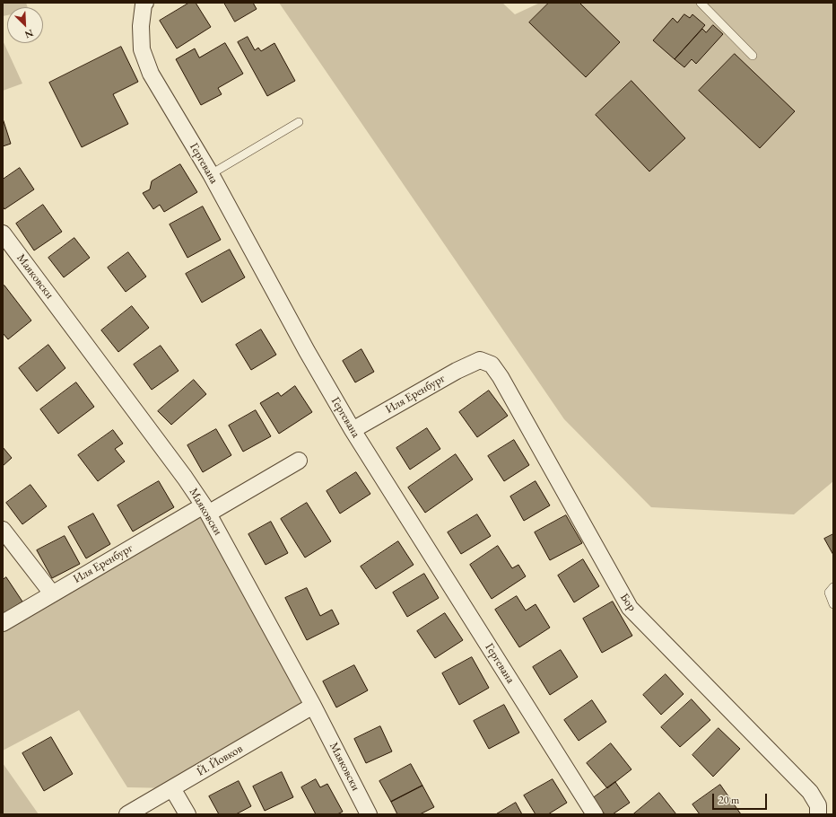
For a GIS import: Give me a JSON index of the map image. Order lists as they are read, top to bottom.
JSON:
{
  "streets": {
    "street": [
      "Гергевана",
      "Маяковски",
      "Иля Еренбург",
      "Бор",
      "Й. Йовков"
    ]
  },
  "crossings": [
    ["Гергевана", "Иля Еренбург"],
    ["Маяковски", "Иля Еренбург"],
    ["Маяковски", "Й. Йовков"],
    ["Иля Еренбург", "Бор"]
  ],
  "scale_bar": "20 m",
  "north": "bottom right"
}
